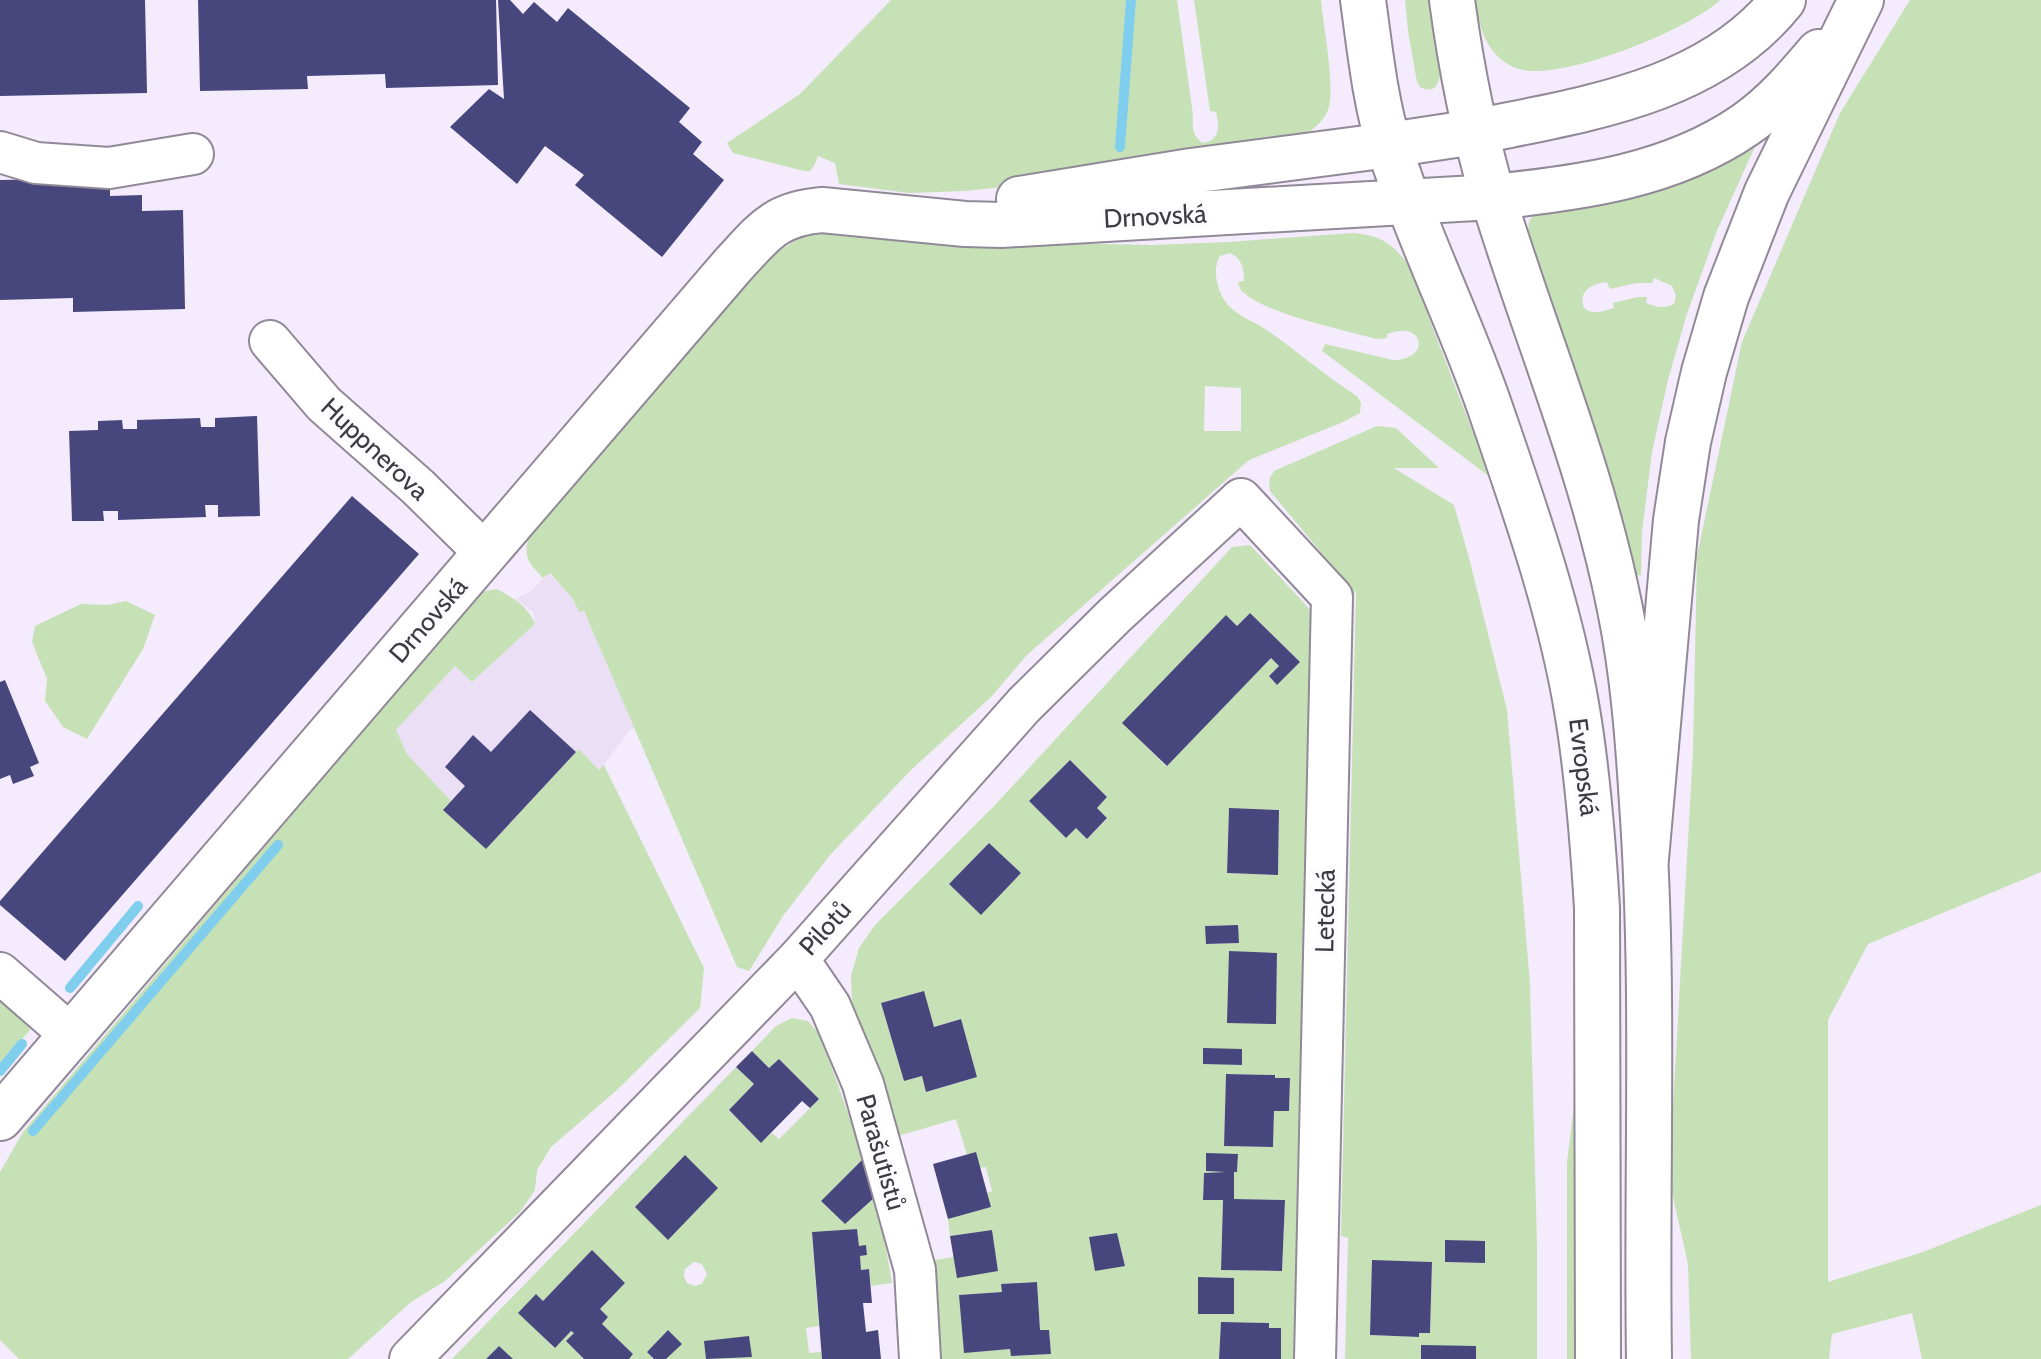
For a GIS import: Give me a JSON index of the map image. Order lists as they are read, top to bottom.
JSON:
{
  "streets": {
    "main road": ["Drnovská", "Evropská"],
    "street": [
      "Huppnerova",
      "Letecká",
      "Pilotů",
      "Parašutistů"
    ]
  },
  "crossings": [
    ["Drnovská", "Huppnerova"],
    ["Drnovská", "Evropská"],
    ["Letecká", "Pilotů"],
    ["Pilotů", "Parašutistů"]
  ]
}
